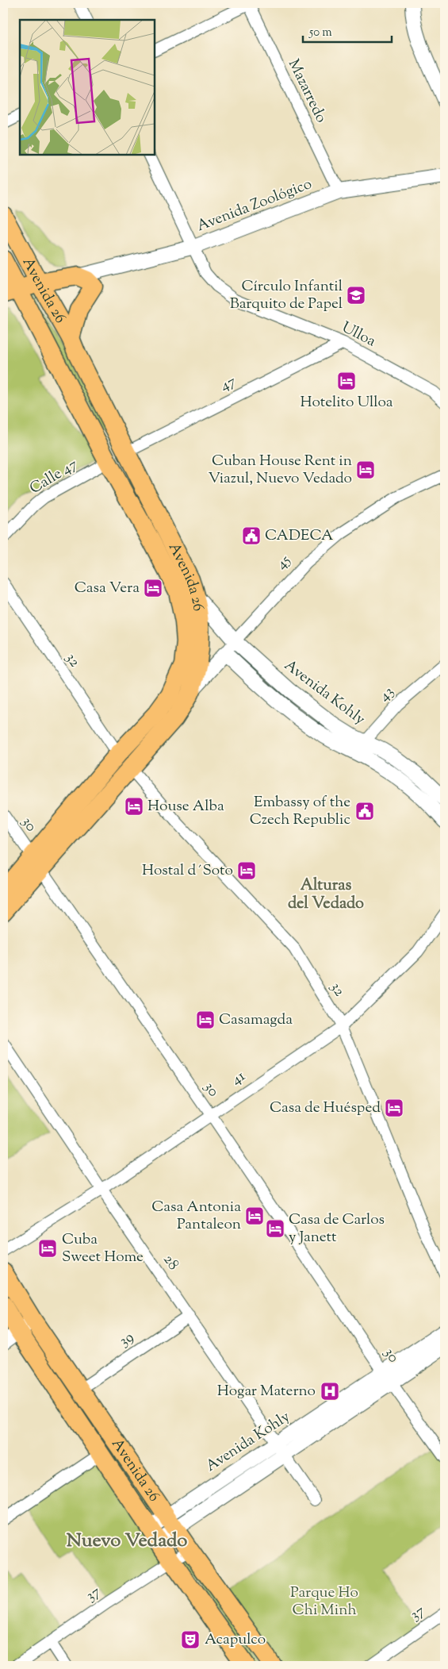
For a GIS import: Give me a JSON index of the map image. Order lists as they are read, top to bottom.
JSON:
{
  "streets": {
    "main road": ["Avenida 26"],
    "street": [
      "Mazarredo",
      "Avenida Zoológico",
      "Ulloa",
      "47",
      "Calle 47",
      "45",
      "32",
      "Avenida Kohly",
      "43",
      "30",
      "41",
      "28",
      "39",
      "37"
    ]
  },
  "crossings": [
    ["Mazarredo", "Avenida Zoológico"],
    ["Avenida Zoológico", "Ulloa"],
    ["Avenida 26", "47"],
    ["Avenida 26", "Calle 47"],
    ["Avenida 26", "45"],
    ["Avenida 26", "32"],
    ["Avenida 26", "Avenida Kohly"],
    ["Avenida 26", "30"],
    ["Avenida 26", "39"],
    ["Avenida 26", "37"],
    ["Ulloa", "47"],
    ["45", "Avenida Kohly"],
    ["32", "41"],
    ["Avenida Kohly", "43"],
    ["Avenida Kohly", "30"],
    ["Avenida Kohly", "28"],
    ["30", "41"],
    ["41", "28"],
    ["28", "39"]
  ],
  "districts": ["Alturas del Vedado", "Nuevo Vedado"],
  "parks": ["Parque Ho Chi Minh"],
  "places": {
    "school or university": ["Círculo Infantil Barquito de Papel"],
    "hotel": [
      "Hotelito Ulloa",
      "Cuban House Rent in Viazul, Nuevo Vedado",
      "Casa Vera",
      "House Alba",
      "Hostal d´Soto",
      "Casamagda",
      "Casa de Huésped",
      "Casa Antonia Pantaleon",
      "Casa de Carlos y Janett",
      "Cuba Sweet Home"
    ],
    "public building": ["CADECA", "Embassy of the Czech Republic"],
    "hospital": ["Hogar Materno"],
    "theatre": ["Acapulco"]
  },
  "scale_bar": "50 m"
}
